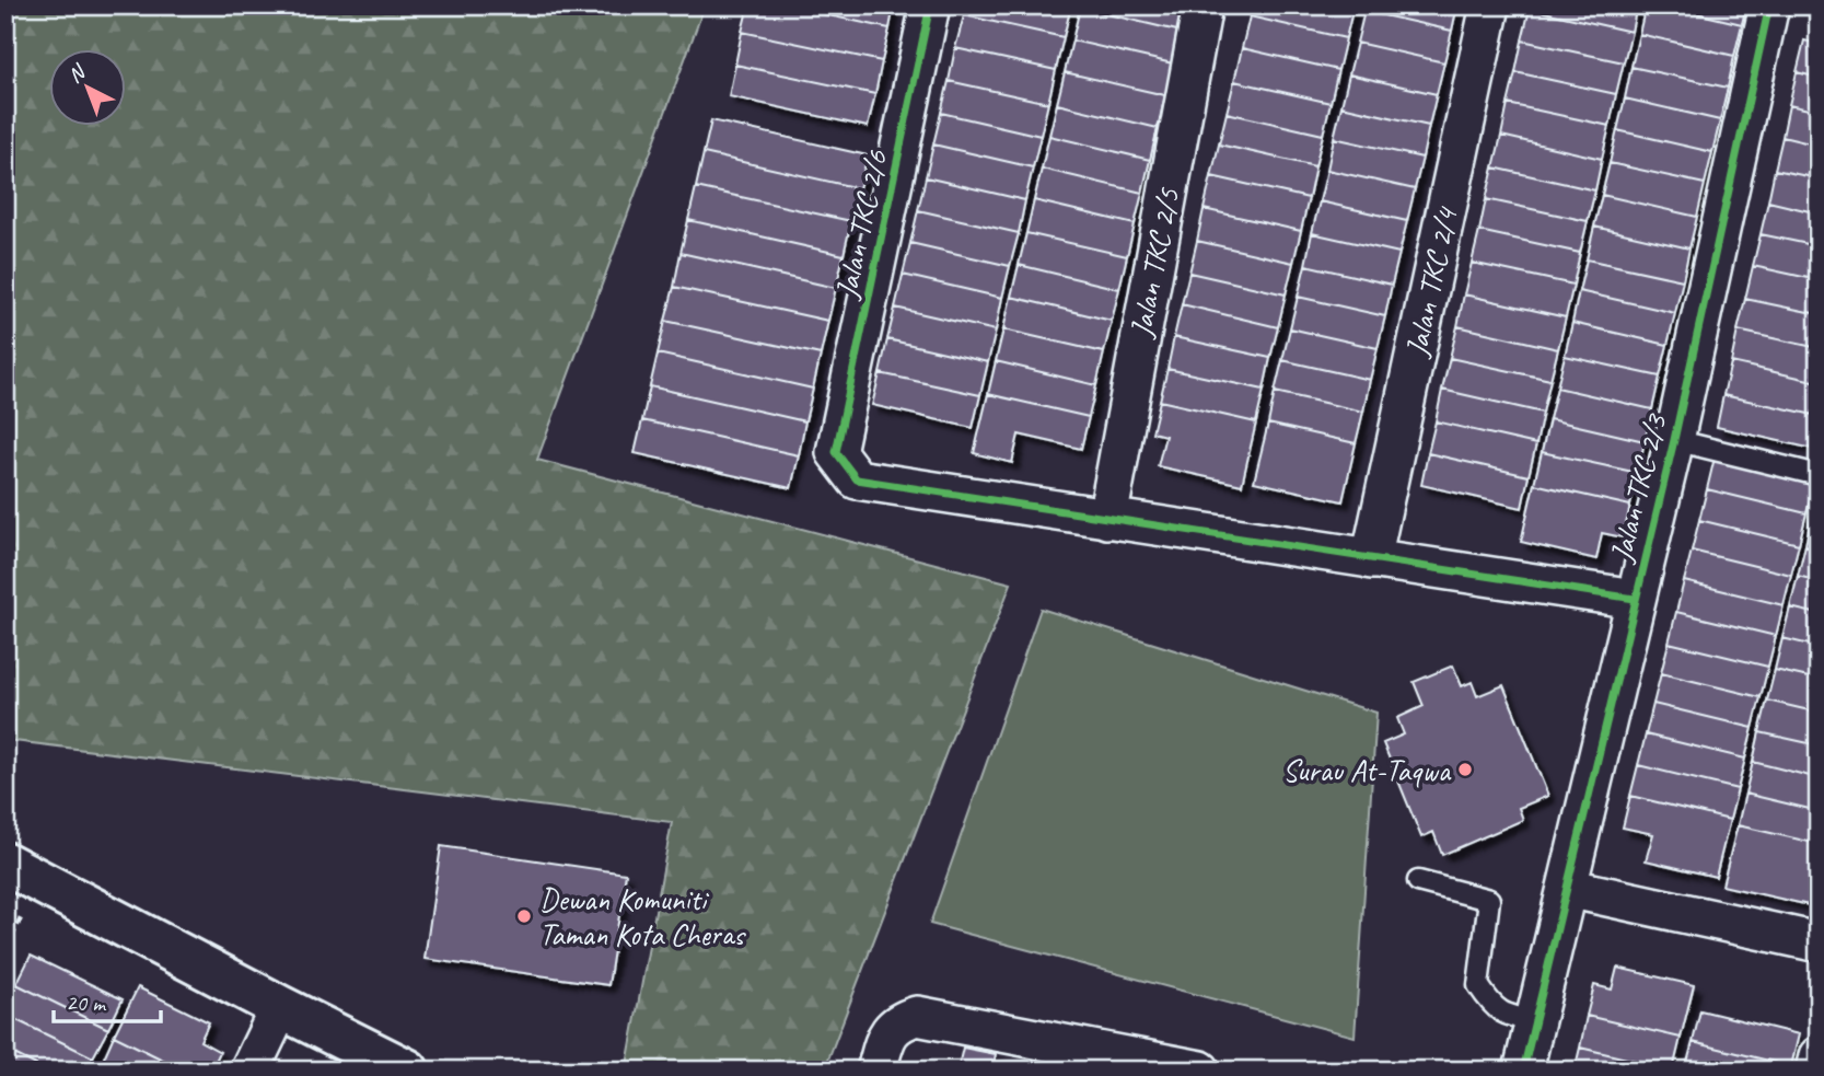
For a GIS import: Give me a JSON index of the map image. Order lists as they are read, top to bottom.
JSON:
{
  "streets": {
    "street": [
      "Jalan TKC 2/6",
      "Jalan TKC 2/5",
      "Jalan TKC 2/4",
      "Jalan TKC 2/3"
    ]
  },
  "crossings": [
    ["Jalan TKC 2/6", "Jalan TKC 2/5"]
  ],
  "places": ["Surau At-Taqwa", "Dewan Komuniti Taman Kota Cheras"],
  "scale_bar": "20 m",
  "north": "top left"
}
